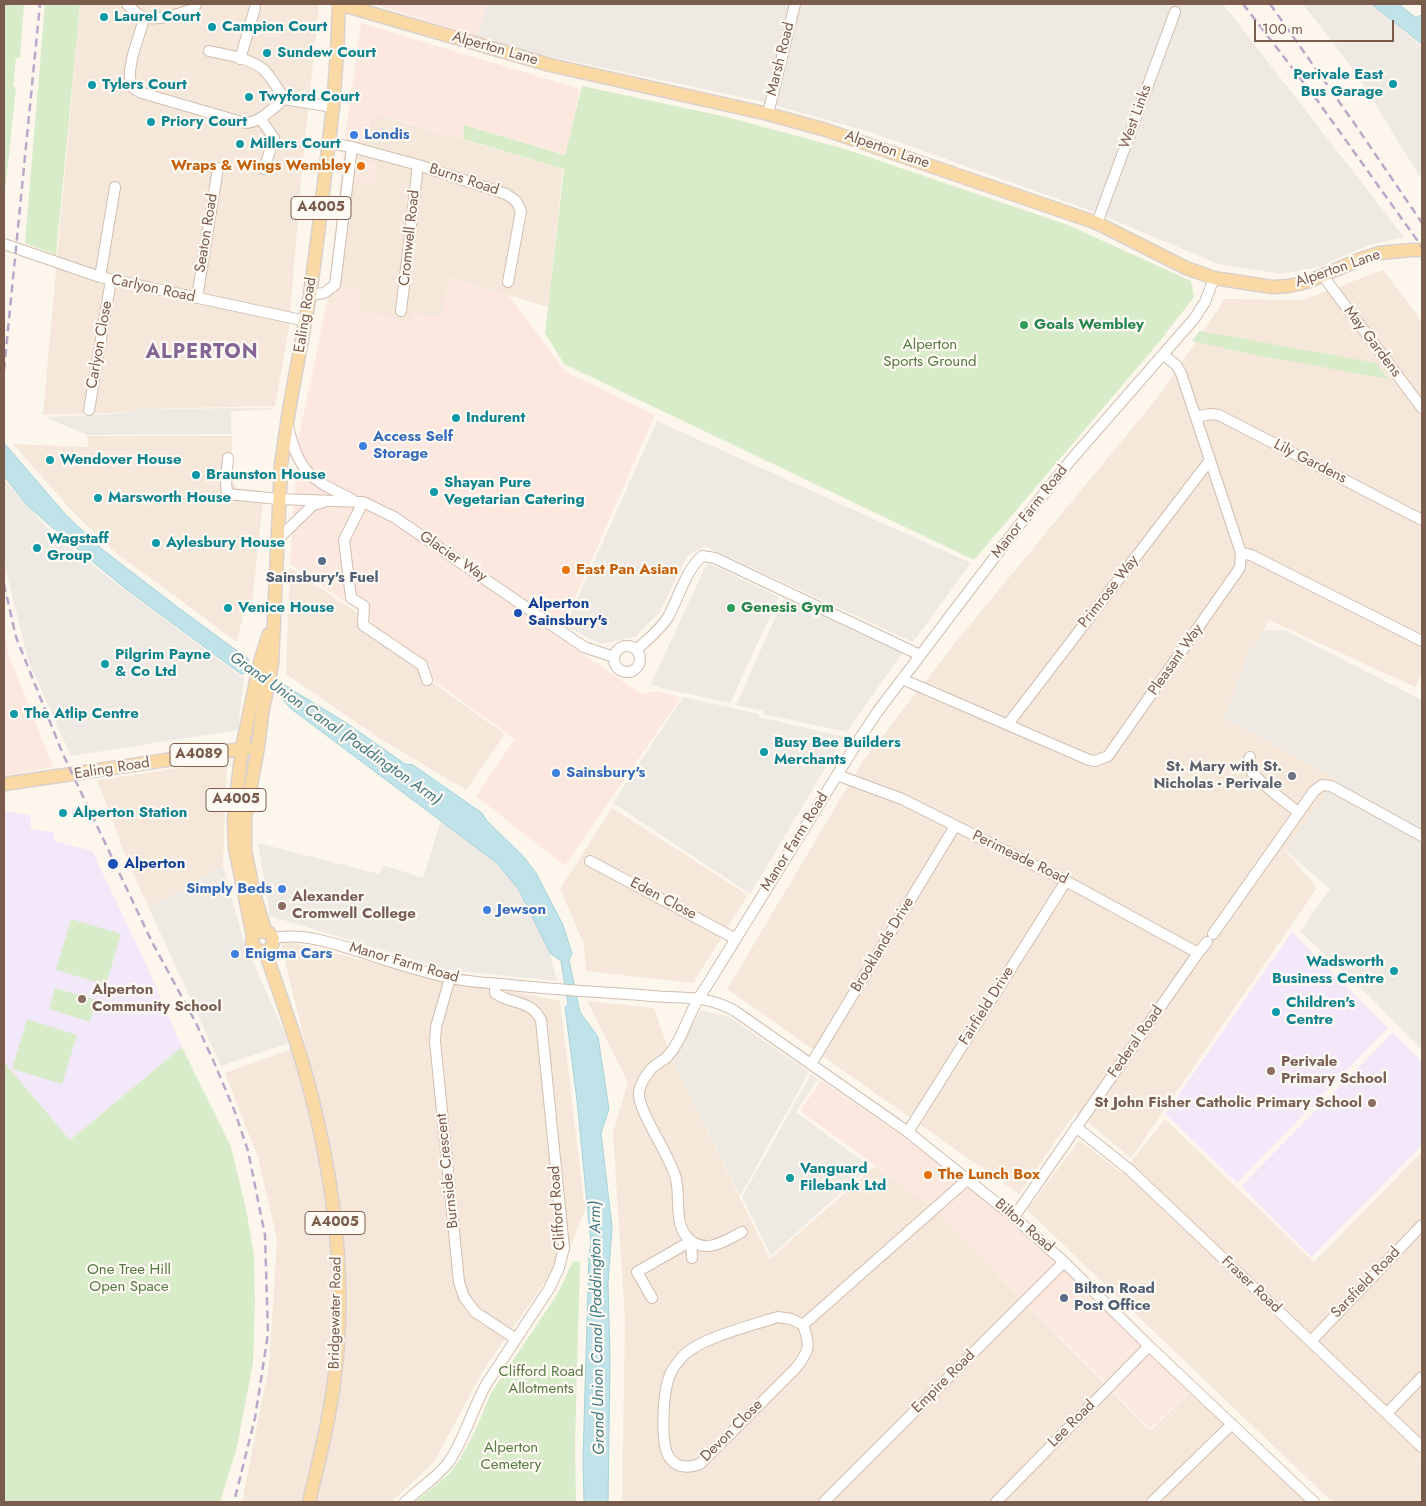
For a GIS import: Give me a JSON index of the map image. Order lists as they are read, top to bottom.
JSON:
{
  "streets": {
    "main road": [
      "Alperton Lane",
      "A4005",
      "Ealing Road",
      "A4089",
      "Bridgewater Road"
    ],
    "street": [
      "Marsh Road",
      "West Links",
      "Burns Road",
      "Seaton Road",
      "Cromwell Road",
      "Carlyon Road",
      "May Gardens",
      "Carlyon Close",
      "Lily Gardens",
      "Manor Farm Road",
      "Glacier Way",
      "Primrose Way",
      "Pleasant Way",
      "Perimeade Road",
      "Eden Close",
      "Brooklands Drive",
      "Fairfield Drive",
      "Federal Road",
      "Burnside Crescent",
      "Clifford Road",
      "Bilton Road",
      "Sarsfield Road",
      "Fraser Road",
      "Empire Road",
      "Lee Road",
      "Devon Close"
    ]
  },
  "crossings": [
    ["Alperton Lane", "Marsh Road"],
    ["Alperton Lane", "West Links"],
    ["Alperton Lane", "Ealing Road"],
    ["Alperton Lane", "May Gardens"],
    ["Alperton Lane", "Manor Farm Road"],
    ["Burns Road", "Cromwell Road"],
    ["Burns Road", "Ealing Road"],
    ["A4005", "Ealing Road"],
    ["A4005", "Manor Farm Road"],
    ["A4005", "A4089"],
    ["A4005", "Bridgewater Road"],
    ["Seaton Road", "Carlyon Road"],
    ["Carlyon Road", "Ealing Road"],
    ["Carlyon Road", "Carlyon Close"],
    ["Ealing Road", "Glacier Way"],
    ["Ealing Road", "A4089"],
    ["Manor Farm Road", "Pleasant Way"],
    ["Manor Farm Road", "Perimeade Road"],
    ["Manor Farm Road", "Eden Close"],
    ["Manor Farm Road", "Burnside Crescent"],
    ["Manor Farm Road", "Clifford Road"],
    ["Manor Farm Road", "Bilton Road"],
    ["Manor Farm Road", "Bridgewater Road"],
    ["Primrose Way", "Pleasant Way"],
    ["Perimeade Road", "Brooklands Drive"],
    ["Perimeade Road", "Fairfield Drive"],
    ["Perimeade Road", "Federal Road"],
    ["Brooklands Drive", "Bilton Road"],
    ["Fairfield Drive", "Bilton Road"],
    ["Federal Road", "Bilton Road"],
    ["Federal Road", "Fraser Road"],
    ["Burnside Crescent", "Clifford Road"],
    ["Bilton Road", "Empire Road"],
    ["Bilton Road", "Lee Road"],
    ["Sarsfield Road", "Fraser Road"]
  ],
  "districts": ["ALPERTON"],
  "water": ["Grand Union Canal (Paddington Arm)"],
  "parks": [
    "Alperton Sports Ground",
    "One Tree Hill Open Space",
    "Clifford Road Allotments",
    "Alperton Cemetery"
  ],
  "places": [
    "Laurel Court",
    "Campion Court",
    "Sundew Court",
    "Perivale East Bus Garage",
    "Tylers Court",
    "Twyford Court",
    "Priory Court",
    "Londis",
    "Millers Court",
    "Wraps & Wings Wembley",
    "Goals Wembley",
    "Indurent",
    "Access Self Storage",
    "Wendover House",
    "Braunston House",
    "Shayan Pure Vegetarian Catering",
    "Marsworth House",
    "Aylesbury House",
    "Wagstaff Group",
    "Sainsbury's Fuel",
    "East Pan Asian",
    "Venice House",
    "Genesis Gym",
    "Alperton Sainsbury's",
    "Pilgrim Payne & Co Ltd",
    "The Atlip Centre",
    "Busy Bee Builders Merchants",
    "Sainsbury's",
    "St. Mary with St. Nicholas - Perivale",
    "Alperton Station",
    "Alperton",
    "Simply Beds",
    "Alexander Cromwell College",
    "Jewson",
    "Enigma Cars",
    "Wadsworth Business Centre",
    "Alperton Community School",
    "Children's Centre",
    "Perivale Primary School",
    "St John Fisher Catholic Primary School",
    "The Lunch Box",
    "Vanguard Filebank Ltd",
    "Bilton Road Post Office"
  ],
  "scale_bar": "100 m"
}
